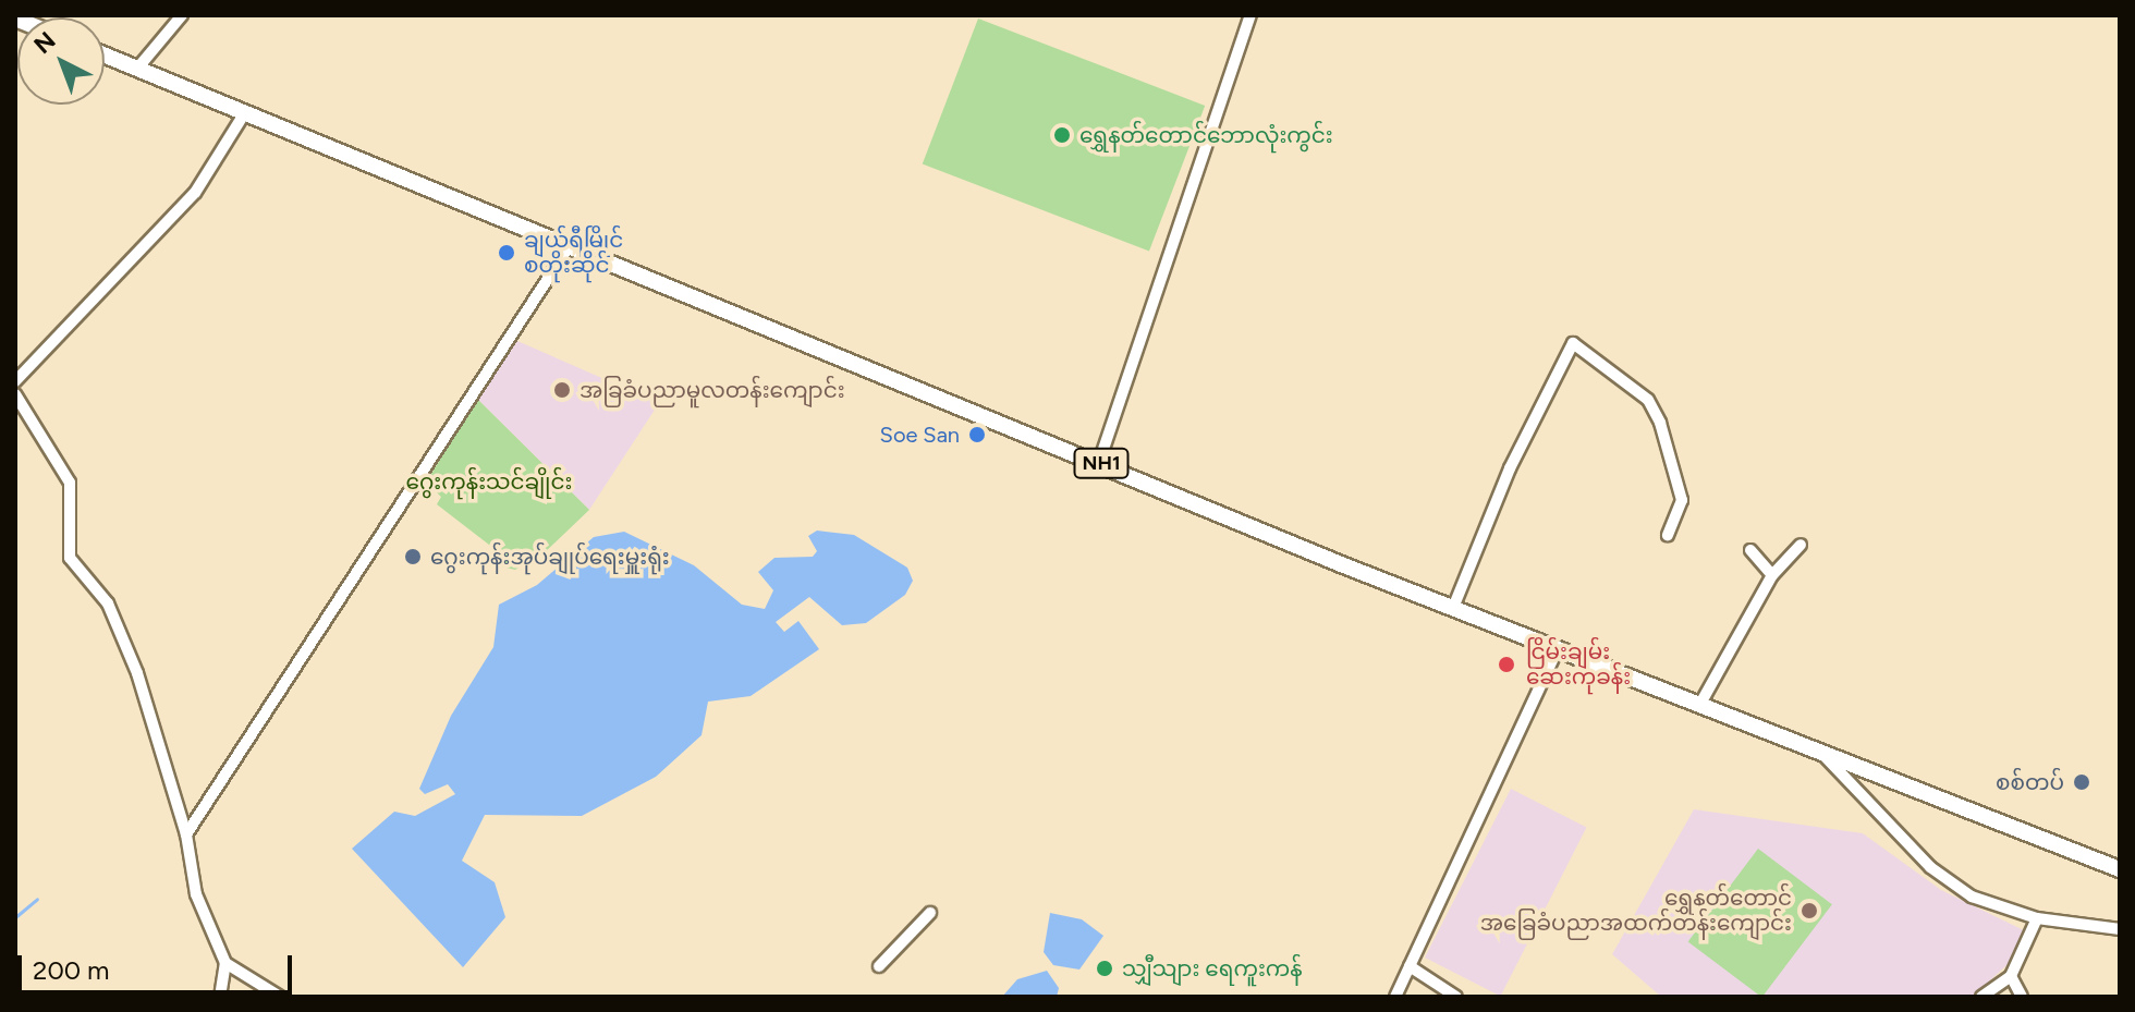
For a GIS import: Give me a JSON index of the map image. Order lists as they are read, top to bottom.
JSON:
{
  "streets": {
    "highway": ["NH1"]
  },
  "parks": ["ဂွေးကုန်းသင်ချိုင်း"],
  "places": [
    "ရွှေနတ်တောင်ဘောလုံးကွင်း",
    "ချယ်ရီမြိုင် စတိုးဆိုင်",
    "အခြခံပညာမူလတန်းကျောင်း",
    "Soe San",
    "ဂွေးကုန်းအုပ်ချုပ်ရေးမှူးရုံး",
    "ငြိမ်းချမ်း ဆေးကုခန်း",
    "စစ်တပ်",
    "ရွှေနတ်တောင် အခြေခံပညာအထက်တန်းကျောင်း",
    "သျှီသျား ရေကူးကန်"
  ],
  "scale_bar": "200 m",
  "north": "top left"
}
